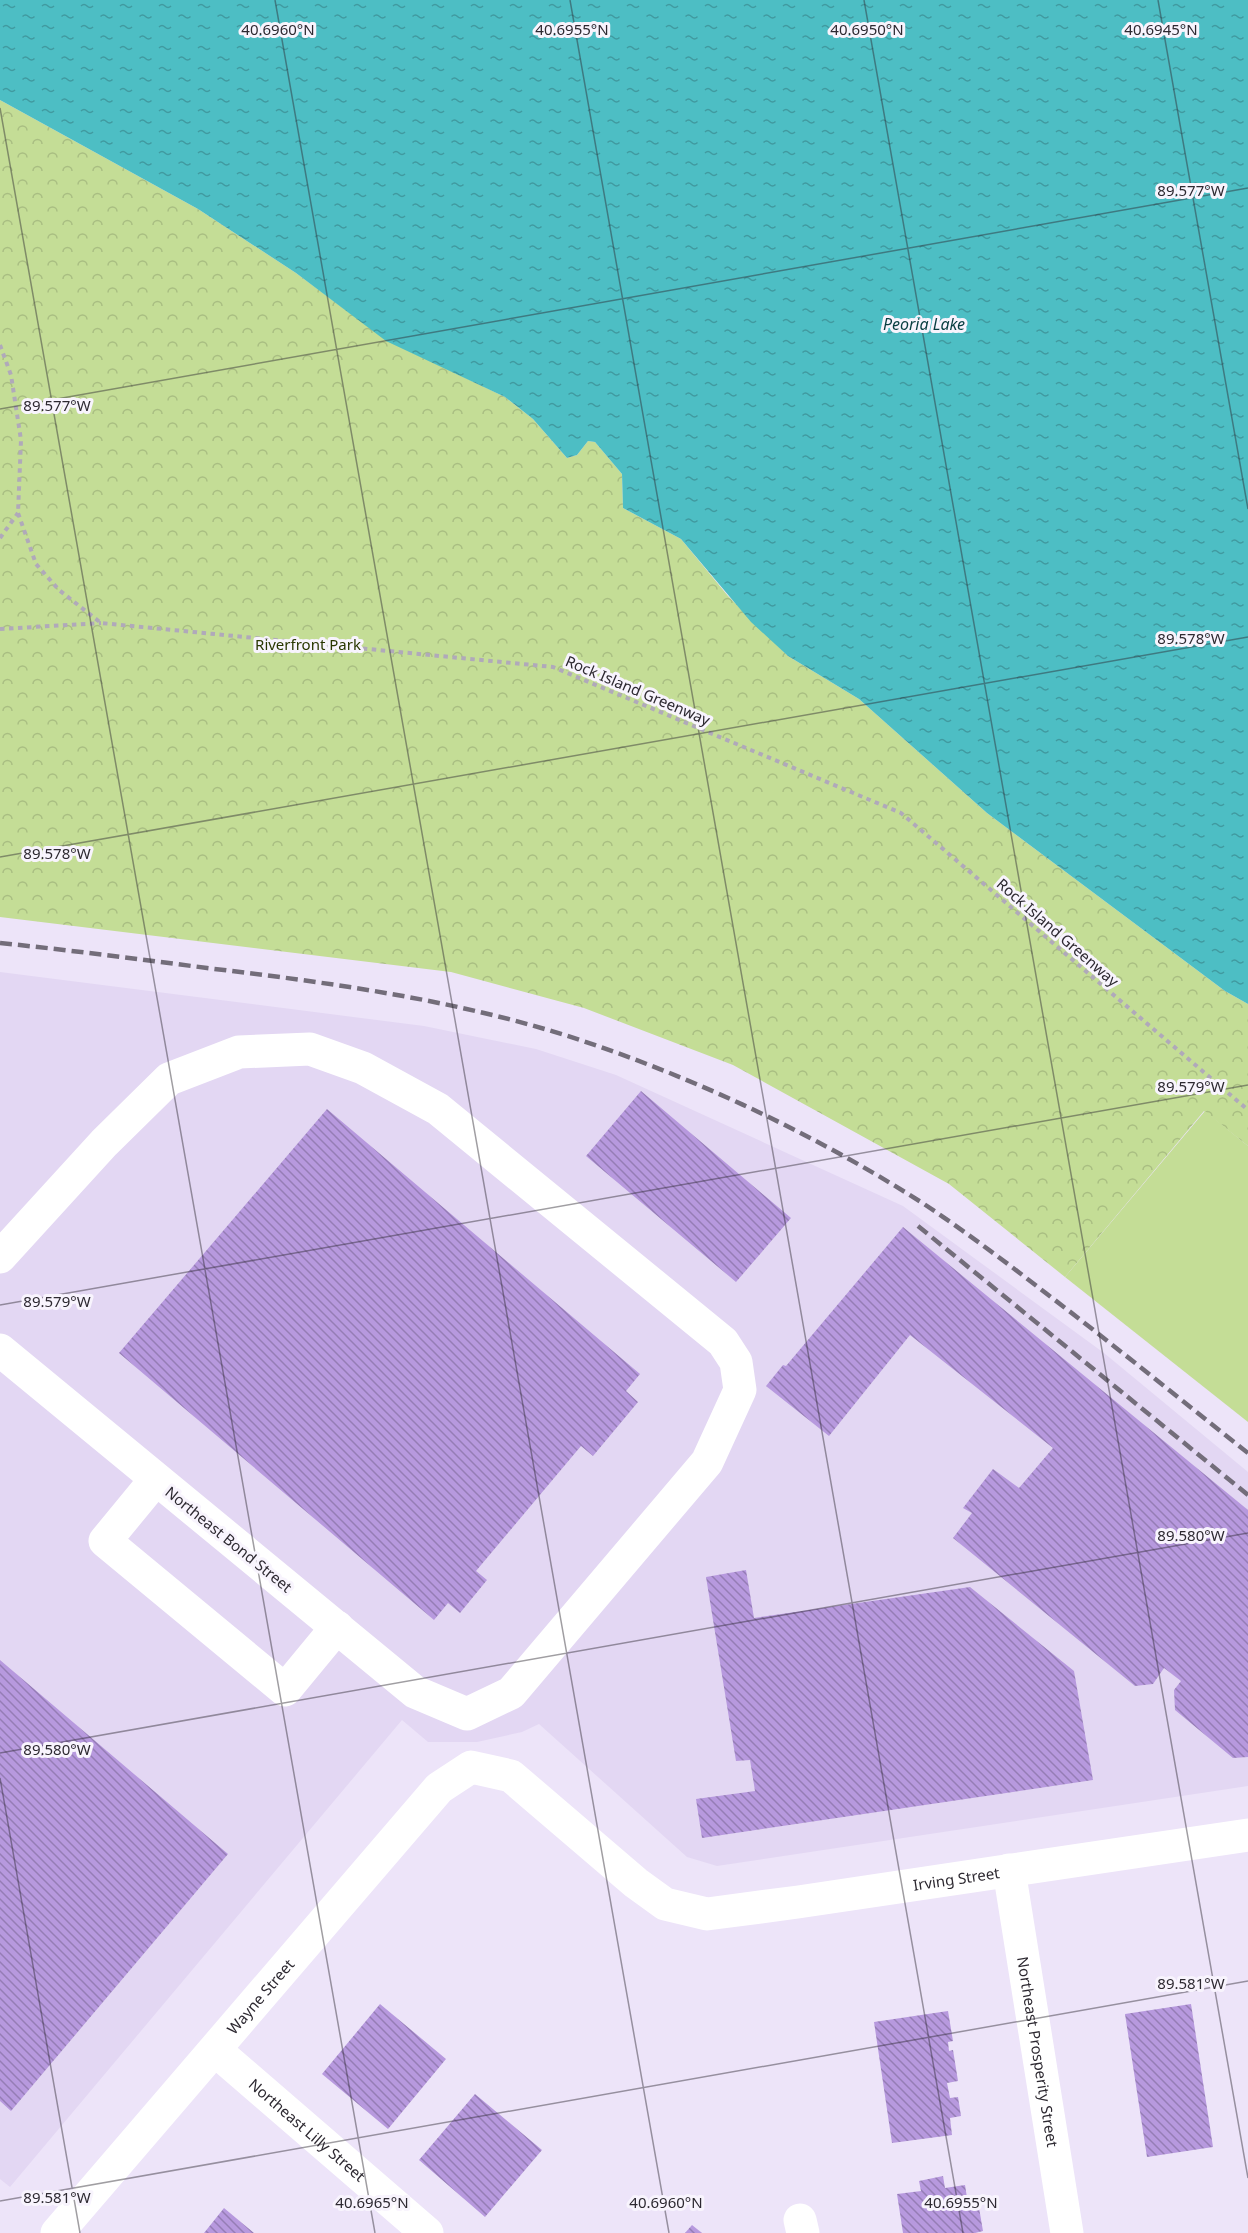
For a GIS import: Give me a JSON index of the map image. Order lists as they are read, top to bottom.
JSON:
{
  "streets": {
    "street": [
      "Northeast Bond Street",
      "Irving Street",
      "Wayne Street",
      "Northeast Prosperity Street",
      "Northeast Lilly Street"
    ],
    "path": ["Rock Island Greenway"]
  },
  "crossings": [
    ["Irving Street", "Wayne Street"],
    ["Irving Street", "Northeast Prosperity Street"],
    ["Wayne Street", "Northeast Lilly Street"]
  ],
  "water": ["Peoria Lake"],
  "parks": ["Riverfront Park"],
  "coordinates": [
    "40.6960°N",
    "40.6955°N",
    "40.6950°N",
    "40.6945°N",
    "89.577°W",
    "89.578°W",
    "89.579°W",
    "89.580°W",
    "89.581°W",
    "40.6965°N"
  ]
}
